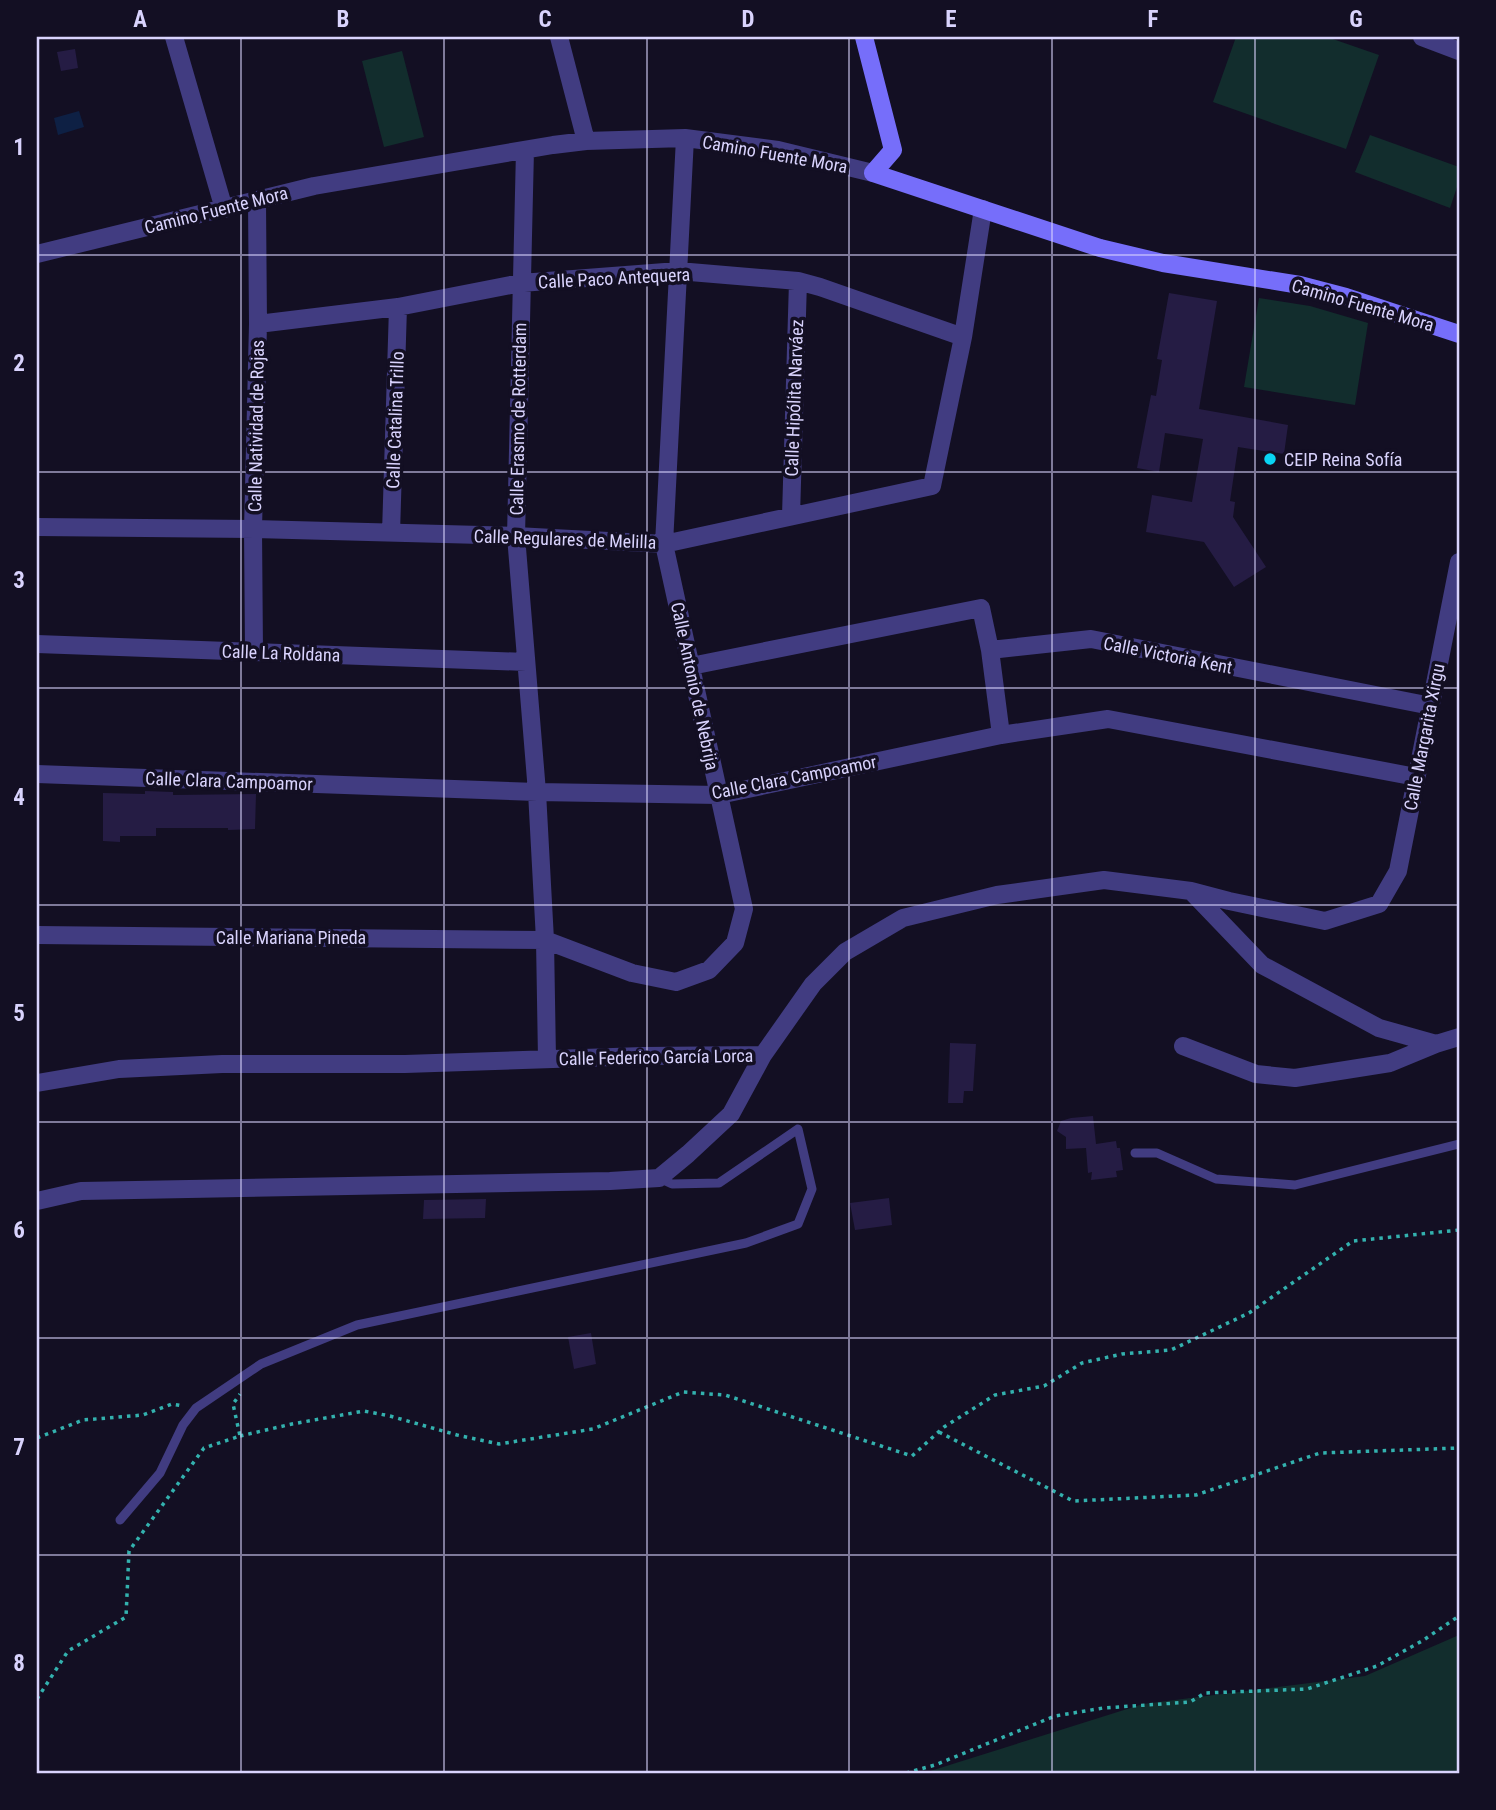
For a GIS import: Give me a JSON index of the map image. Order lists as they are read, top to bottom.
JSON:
{
  "streets": {
    "street": [
      "Camino Fuente Mora",
      "Calle Paco Antequera",
      "Calle Hipólita Narváez",
      "Calle Erasmo de Rotterdam",
      "Calle Catalina Trillo",
      "Calle Natividad de Rojas",
      "Calle Regulares de Melilla",
      "Calle La Roldana",
      "Calle Victoria Kent",
      "Calle Antonio de Nebrija",
      "Calle Margarita Xirgu",
      "Calle Clara Campoamor",
      "Calle Mariana Pineda",
      "Calle Federico García Lorca"
    ]
  },
  "crossings": [
    ["Camino Fuente Mora", "Calle Erasmo de Rotterdam"],
    ["Camino Fuente Mora", "Calle Natividad de Rojas"],
    ["Camino Fuente Mora", "Calle Regulares de Melilla"],
    ["Camino Fuente Mora", "Calle Antonio de Nebrija"],
    ["Calle Paco Antequera", "Calle Hipólita Narváez"],
    ["Calle Paco Antequera", "Calle Erasmo de Rotterdam"],
    ["Calle Paco Antequera", "Calle Catalina Trillo"],
    ["Calle Paco Antequera", "Calle Natividad de Rojas"],
    ["Calle Paco Antequera", "Calle Regulares de Melilla"],
    ["Calle Paco Antequera", "Calle Antonio de Nebrija"],
    ["Calle Hipólita Narváez", "Calle Regulares de Melilla"],
    ["Calle Erasmo de Rotterdam", "Calle Regulares de Melilla"],
    ["Calle Erasmo de Rotterdam", "Calle La Roldana"],
    ["Calle Erasmo de Rotterdam", "Calle Antonio de Nebrija"],
    ["Calle Erasmo de Rotterdam", "Calle Clara Campoamor"],
    ["Calle Erasmo de Rotterdam", "Calle Mariana Pineda"],
    ["Calle Catalina Trillo", "Calle Regulares de Melilla"],
    ["Calle Natividad de Rojas", "Calle Regulares de Melilla"],
    ["Calle Natividad de Rojas", "Calle La Roldana"],
    ["Calle Regulares de Melilla", "Calle Antonio de Nebrija"],
    ["Calle Victoria Kent", "Calle Margarita Xirgu"],
    ["Calle Antonio de Nebrija", "Calle Clara Campoamor"],
    ["Calle Antonio de Nebrija", "Calle Mariana Pineda"],
    ["Calle Margarita Xirgu", "Calle Clara Campoamor"],
    ["Calle Margarita Xirgu", "Calle Federico García Lorca"]
  ],
  "places": ["CEIP Reina Sofía"],
  "grid": {
    "columns": [
      "A",
      "B",
      "C",
      "D",
      "E",
      "F",
      "G"
    ],
    "rows": [
      "1",
      "2",
      "3",
      "4",
      "5",
      "6",
      "7",
      "8"
    ]
  }
}
